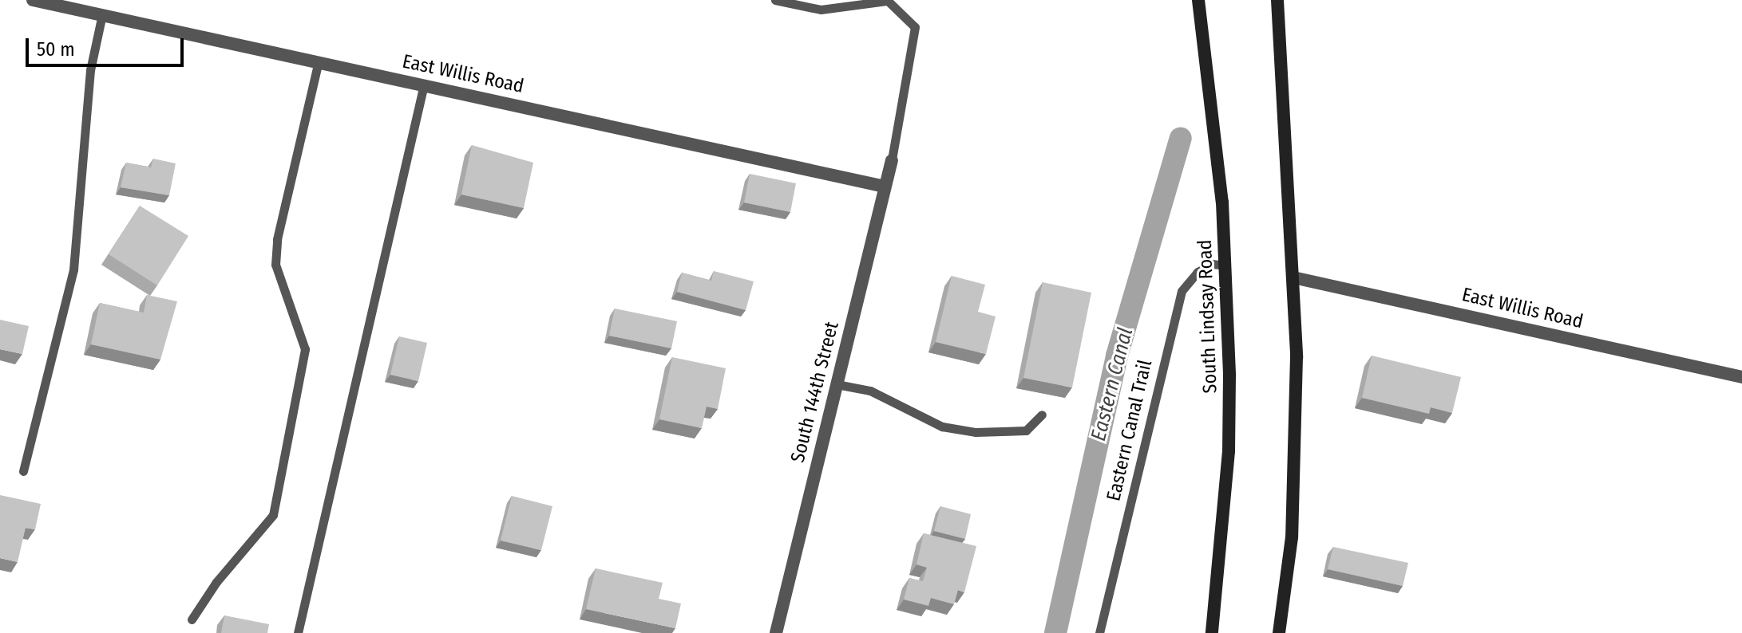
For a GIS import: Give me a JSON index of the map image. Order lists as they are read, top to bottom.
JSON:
{
  "streets": {
    "main road": ["South Lindsay Road"],
    "street": ["East Willis Road", "South 144th Street"],
    "lane": ["Eastern Canal Trail"]
  },
  "crossings": [
    ["East Willis Road", "South 144th Street"],
    ["South Lindsay Road", "Eastern Canal Trail"]
  ],
  "water": ["Eastern Canal"],
  "scale_bar": "50 m"
}
